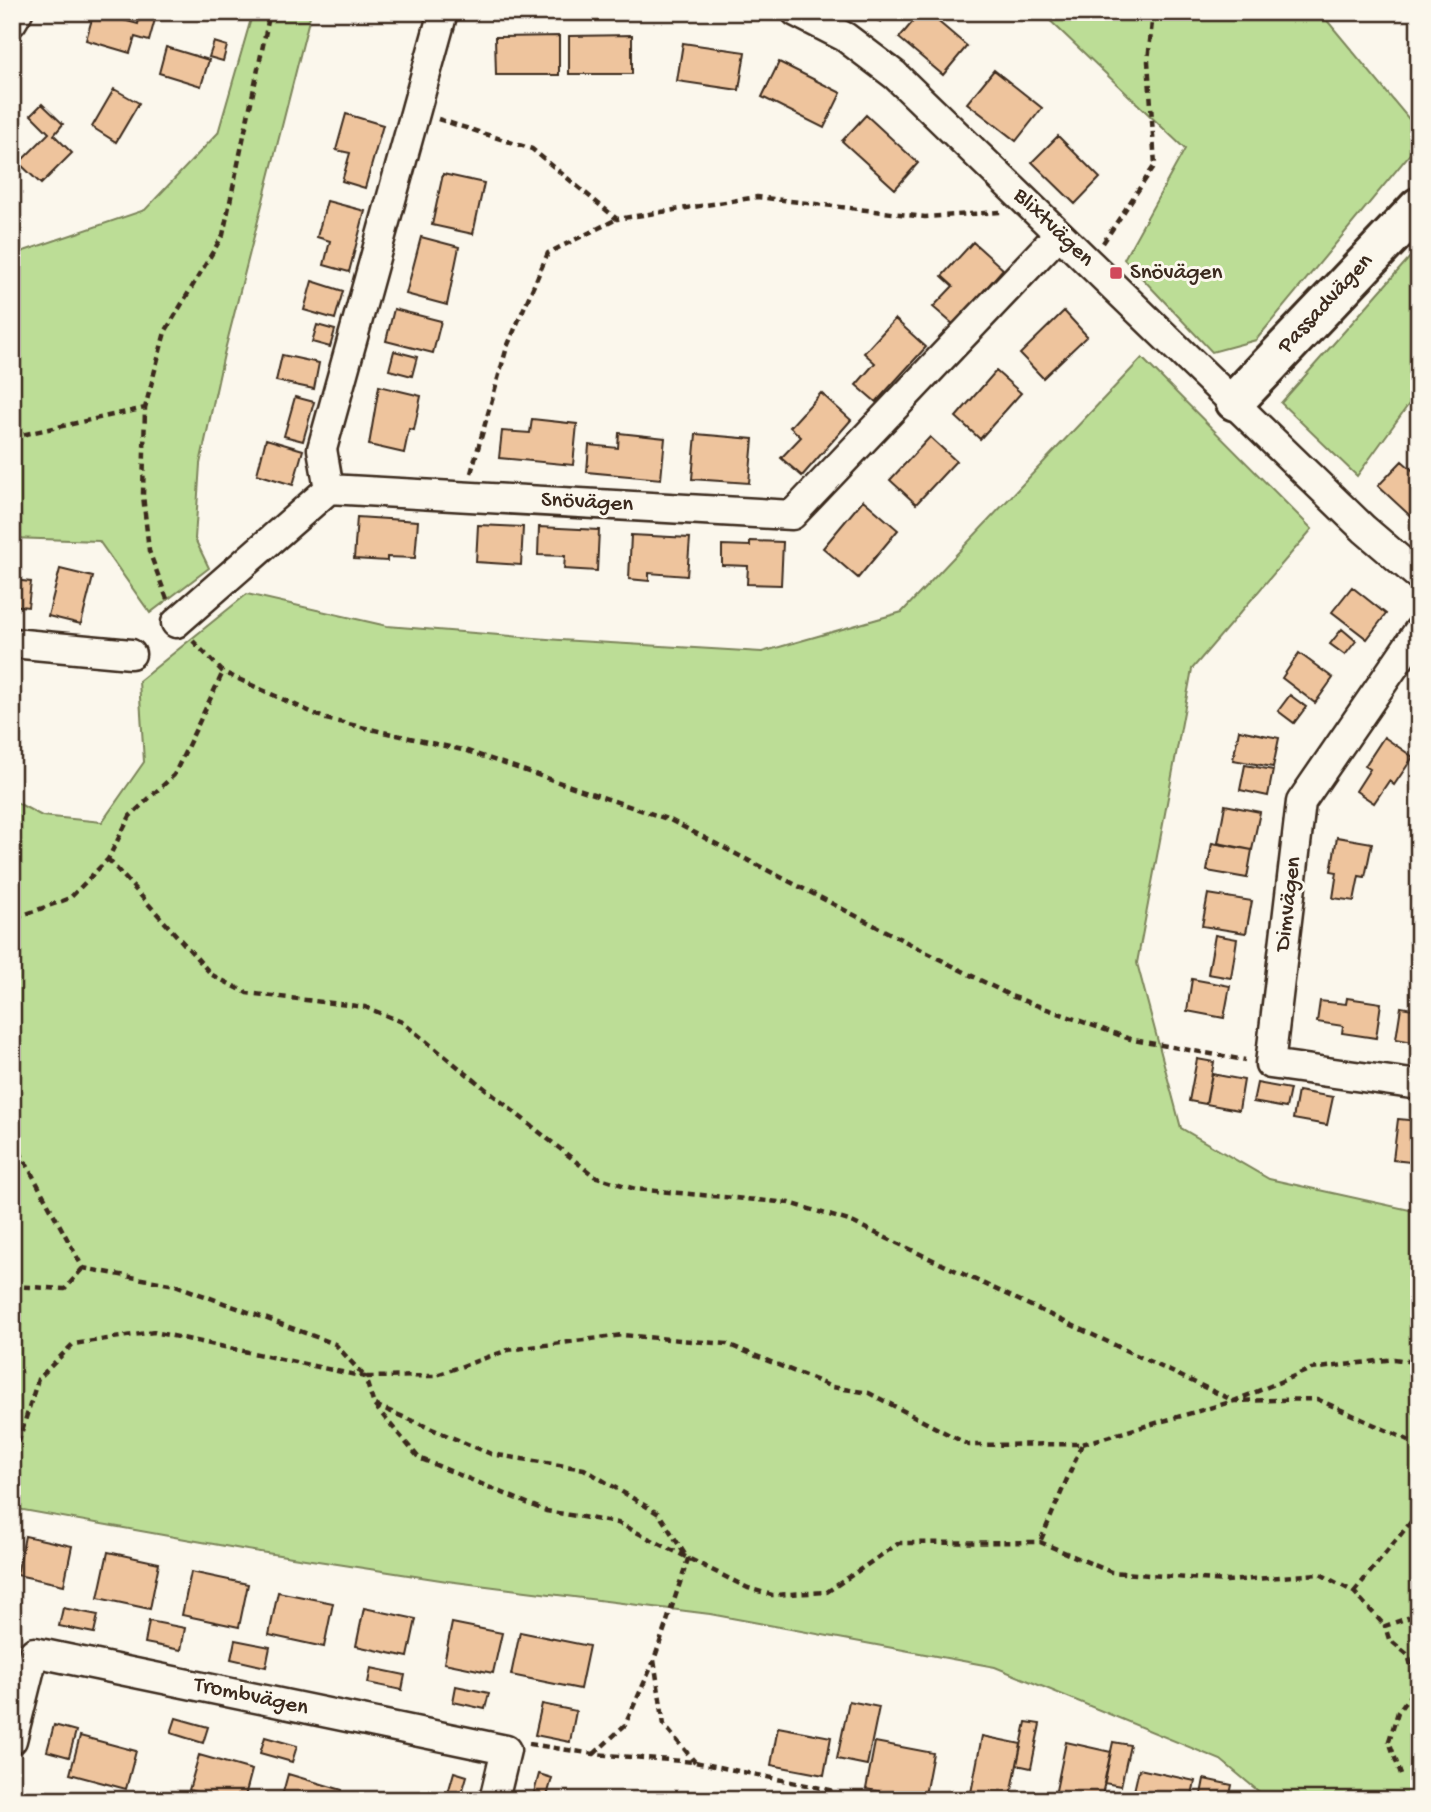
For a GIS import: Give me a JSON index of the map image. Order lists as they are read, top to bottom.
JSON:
{
  "streets": {
    "street": [
      "Blixtvägen",
      "Passadvägen",
      "Snövägen",
      "Dimvägen",
      "Trombvägen"
    ]
  },
  "crossings": [
    ["Blixtvägen", "Passadvägen"],
    ["Blixtvägen", "Snövägen"]
  ],
  "places": {
    "transit": ["Snövägen"]
  }
}
